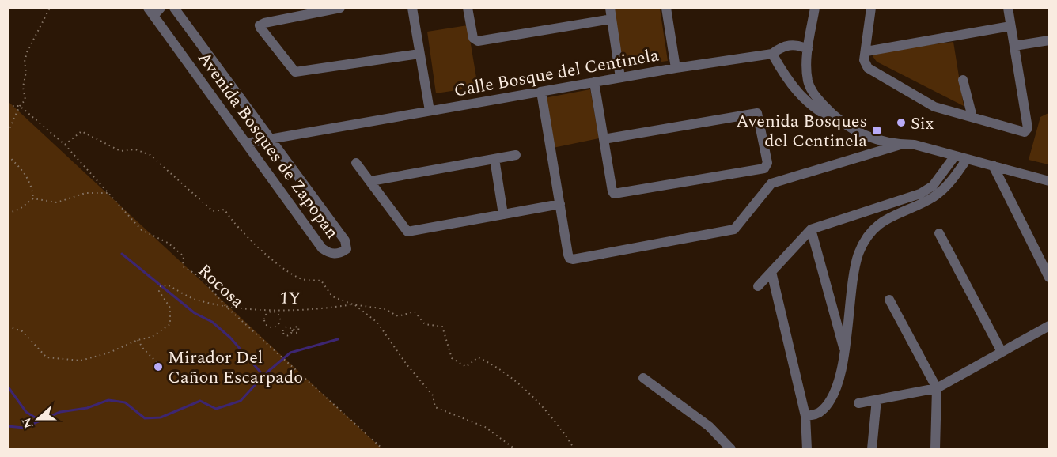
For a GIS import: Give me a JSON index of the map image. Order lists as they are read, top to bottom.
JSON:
{
  "streets": {
    "street": ["Calle Bosque del Centinela", "Avenida Bosques de Zapopan"],
    "path": ["Rocosa", "1Y"]
  },
  "crossings": [
    ["Calle Bosque del Centinela", "Avenida Bosques de Zapopan"],
    ["Rocosa", "1Y"]
  ],
  "places": {
    "other": ["Six", "Mirador Del Cañon Escarpado"],
    "transit": ["Avenida Bosques del Centinela"]
  },
  "north": "left"
}
